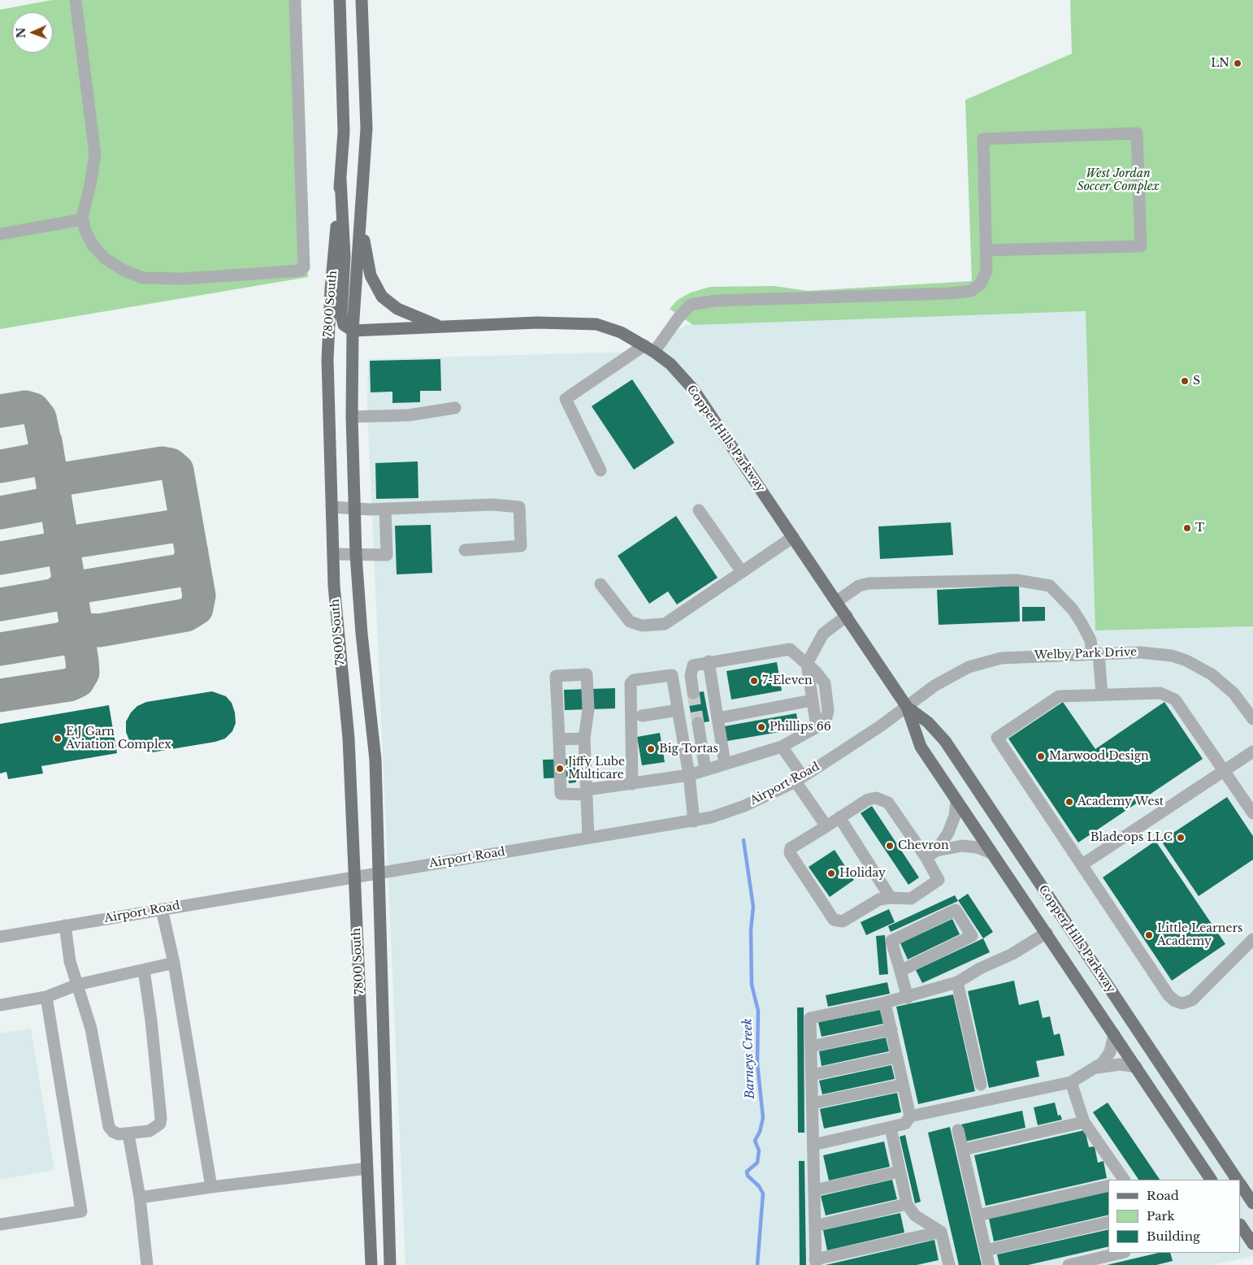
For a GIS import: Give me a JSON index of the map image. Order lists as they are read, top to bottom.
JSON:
{
  "streets": {
    "main road": ["7800 South", "Copper Hills Parkway"],
    "street": ["Welby Park Drive", "Airport Road"]
  },
  "crossings": [
    ["7800 South", "Copper Hills Parkway"],
    ["7800 South", "Airport Road"],
    ["Copper Hills Parkway", "Welby Park Drive"],
    ["Copper Hills Parkway", "Airport Road"],
    ["Welby Park Drive", "Airport Road"]
  ],
  "water": ["Barneys Creek"],
  "parks": ["West Jordan Soccer Complex"],
  "places": [
    "LN",
    "S",
    "T",
    "7-Eleven",
    "Phillips 66",
    "E J Garn Aviation Complex",
    "Big Tortas",
    "Marwood Design",
    "Jiffy Lube Multicare",
    "Academy West",
    "Bladeops LLC",
    "Chevron",
    "Holiday",
    "Little Learners Academy"
  ],
  "legend": ["Road", "Park", "Building"],
  "north": "left"
}
